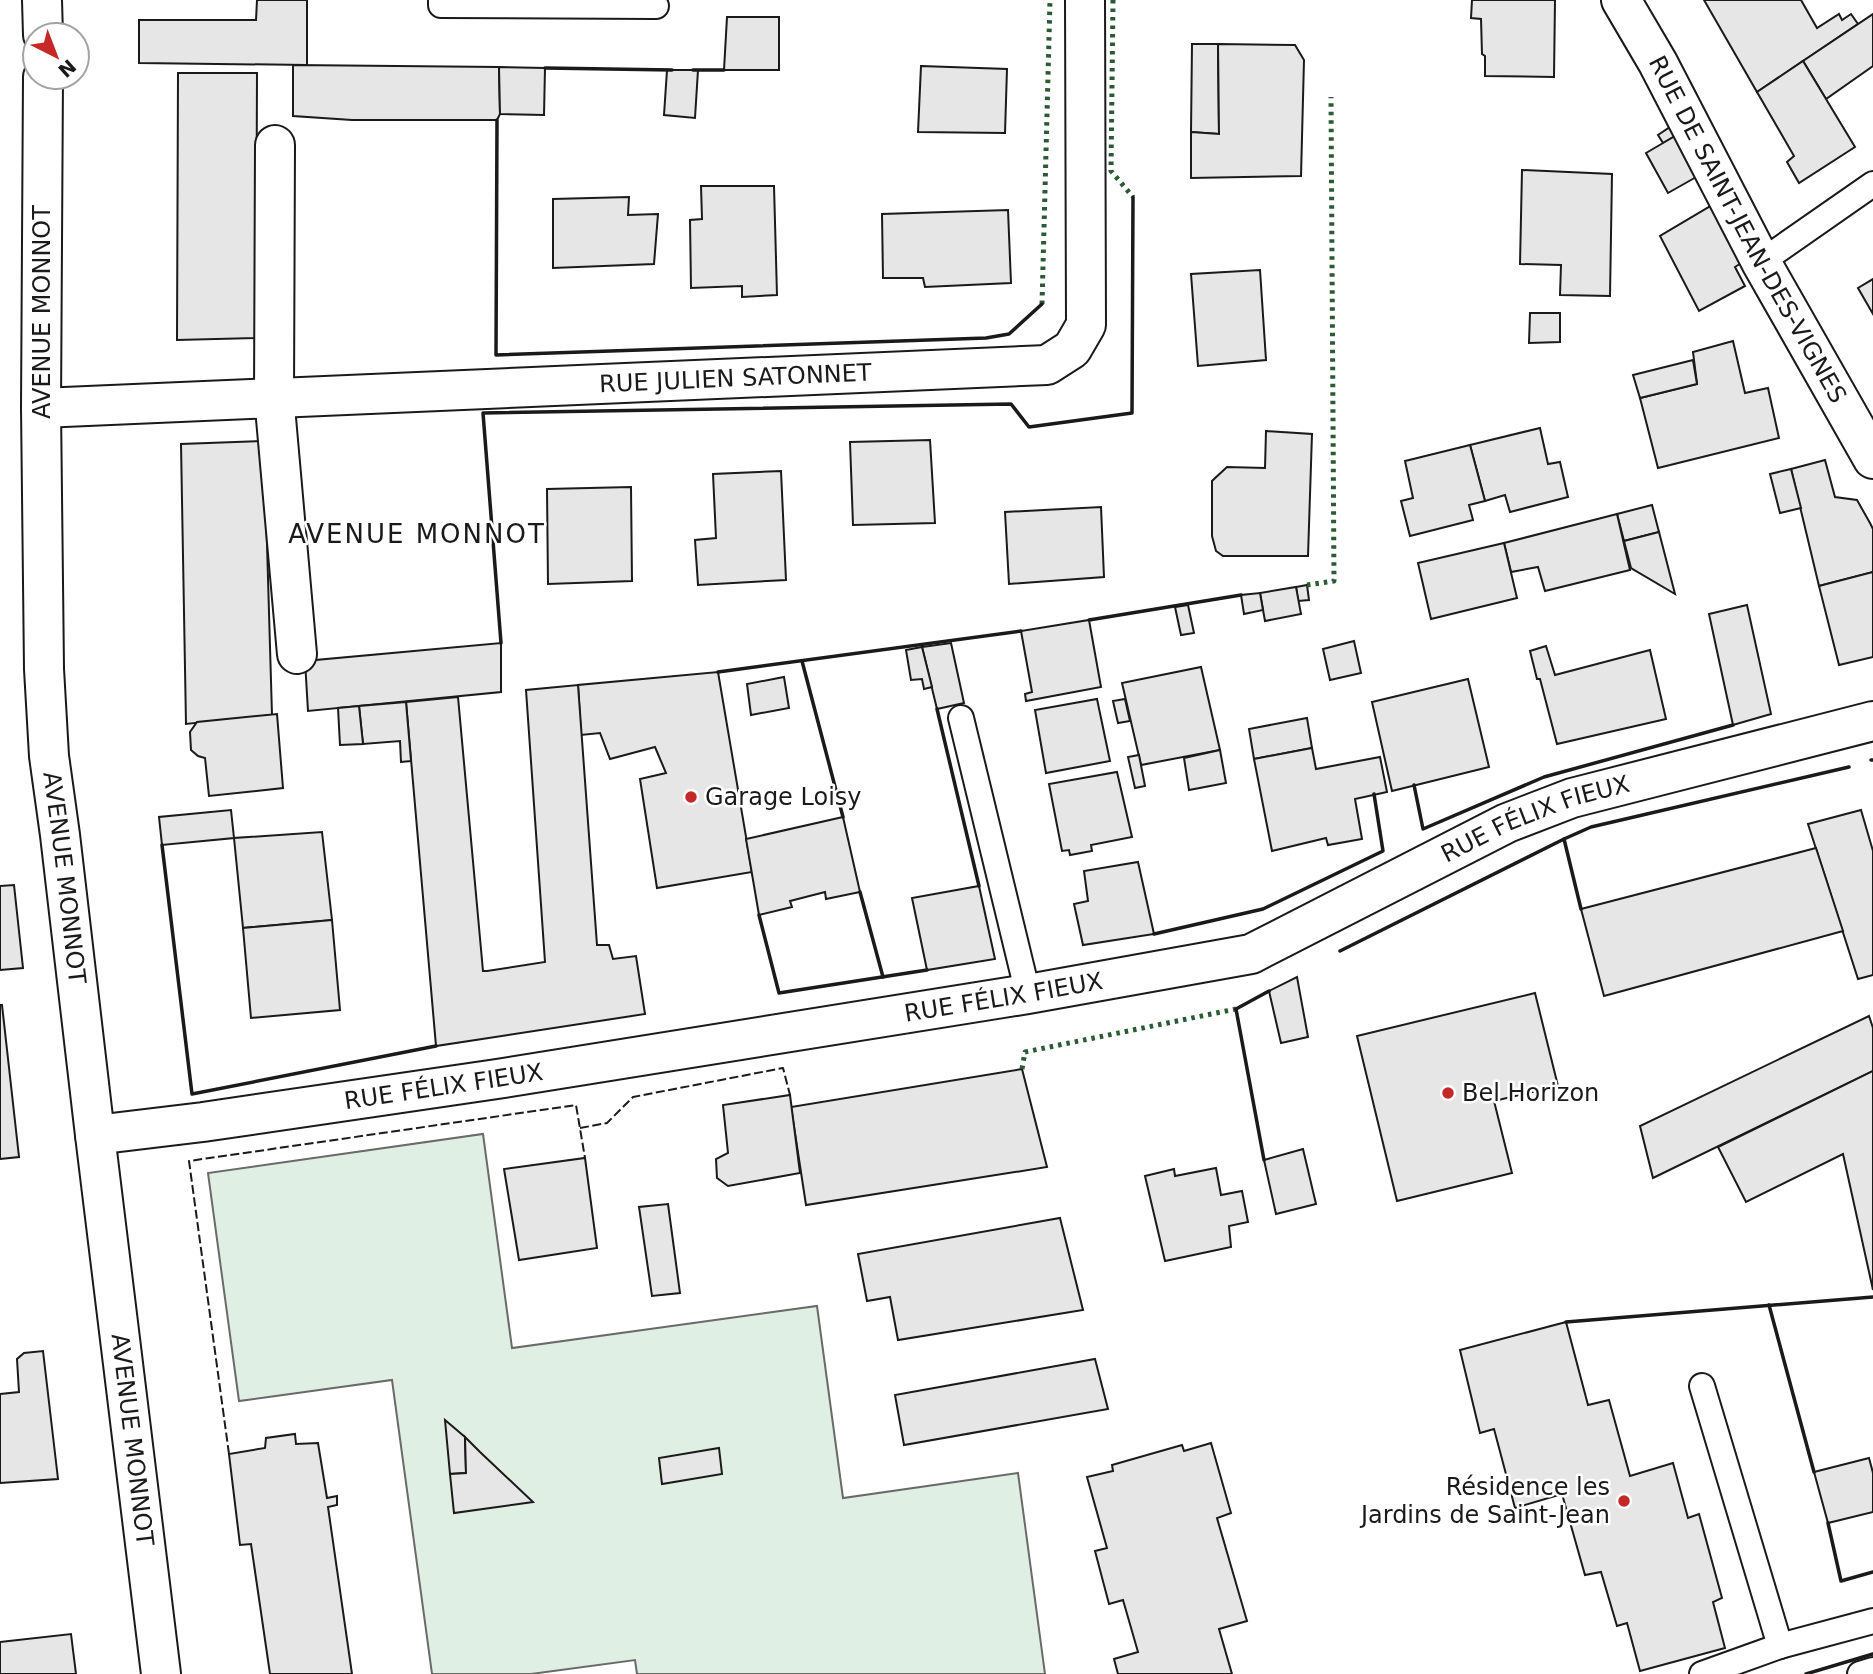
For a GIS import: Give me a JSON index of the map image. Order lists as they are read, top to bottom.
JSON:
{
  "streets": {
    "street": [
      "RUE DE SAINT-JEAN-DES-VIGNES",
      "AVENUE MONNOT",
      "RUE JULIEN SATONNET",
      "RUE FÉLIX FIEUX"
    ]
  },
  "crossings": [
    ["AVENUE MONNOT", "RUE JULIEN SATONNET"],
    ["AVENUE MONNOT", "RUE FÉLIX FIEUX"]
  ],
  "districts": ["AVENUE MONNOT"],
  "places": ["Garage Loisy", "Bel Horizon", "Résidence les Jardins de Saint-Jean"],
  "north": "bottom right"
}
